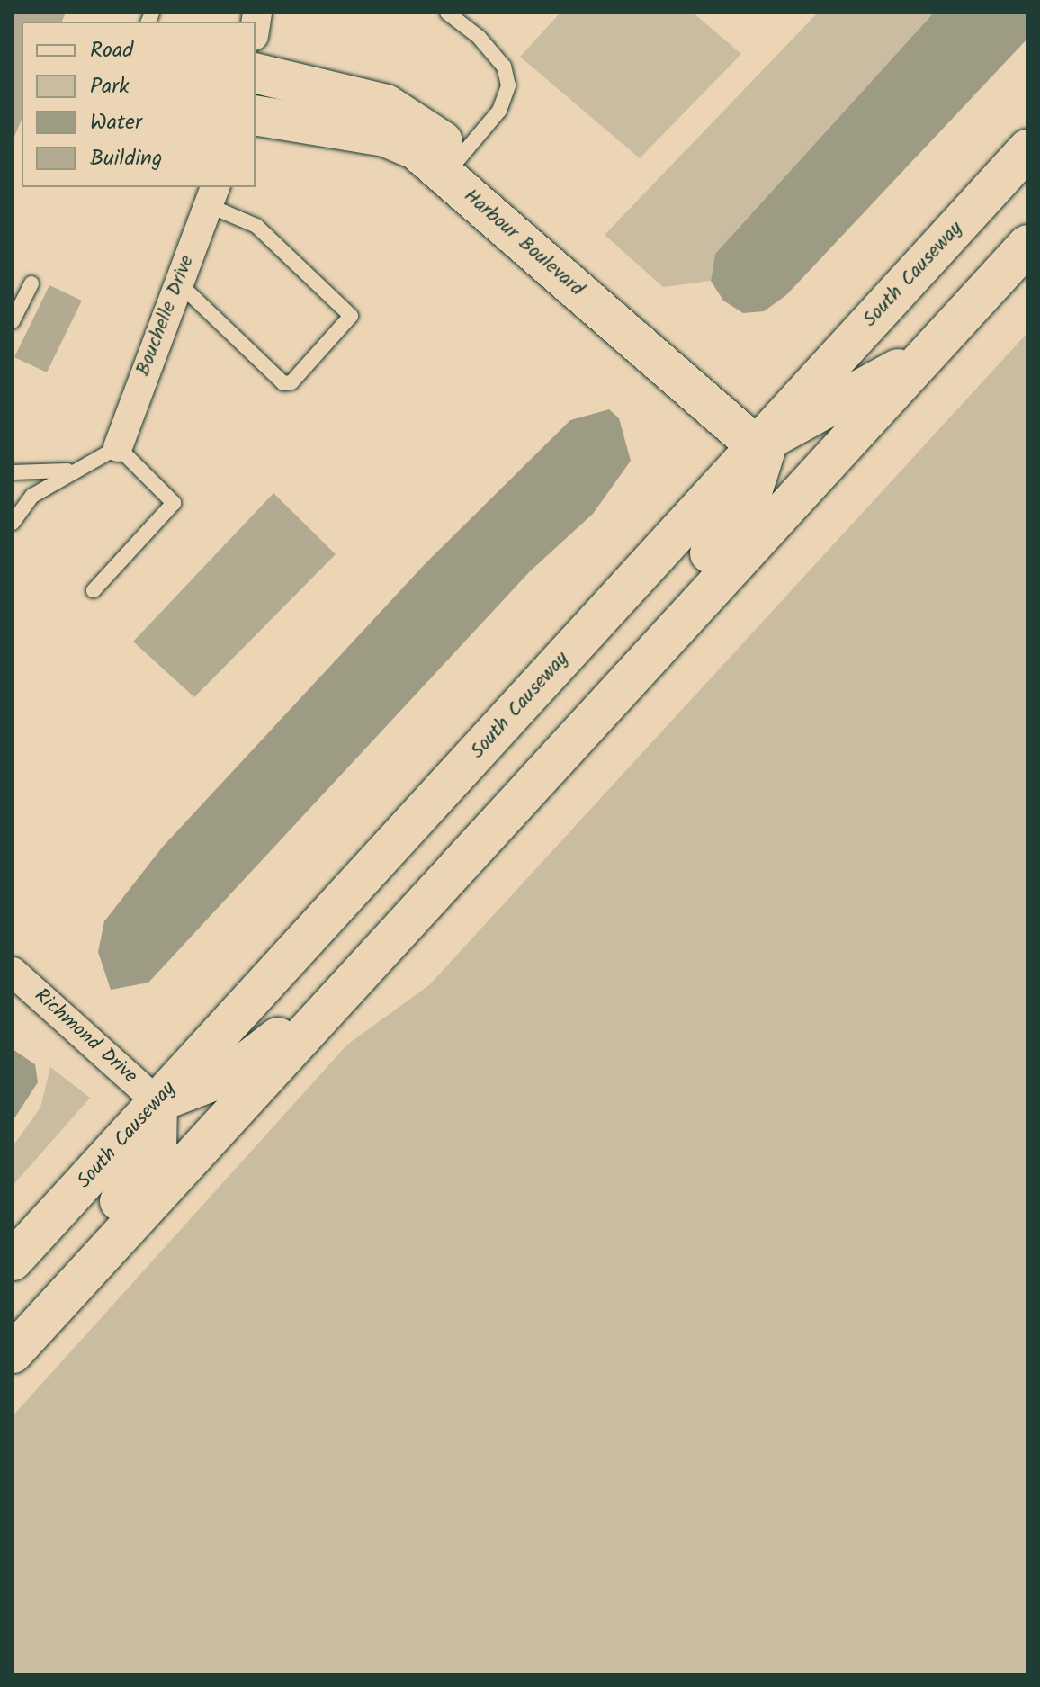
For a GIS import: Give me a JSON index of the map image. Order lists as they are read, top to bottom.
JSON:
{
  "streets": {
    "main road": ["Harbour Boulevard", "South Causeway"],
    "street": ["Bouchelle Drive", "Richmond Drive"]
  },
  "crossings": [
    ["Harbour Boulevard", "South Causeway"],
    ["South Causeway", "Richmond Drive"]
  ],
  "legend": [
    "Road",
    "Park",
    "Water",
    "Building"
  ]
}
